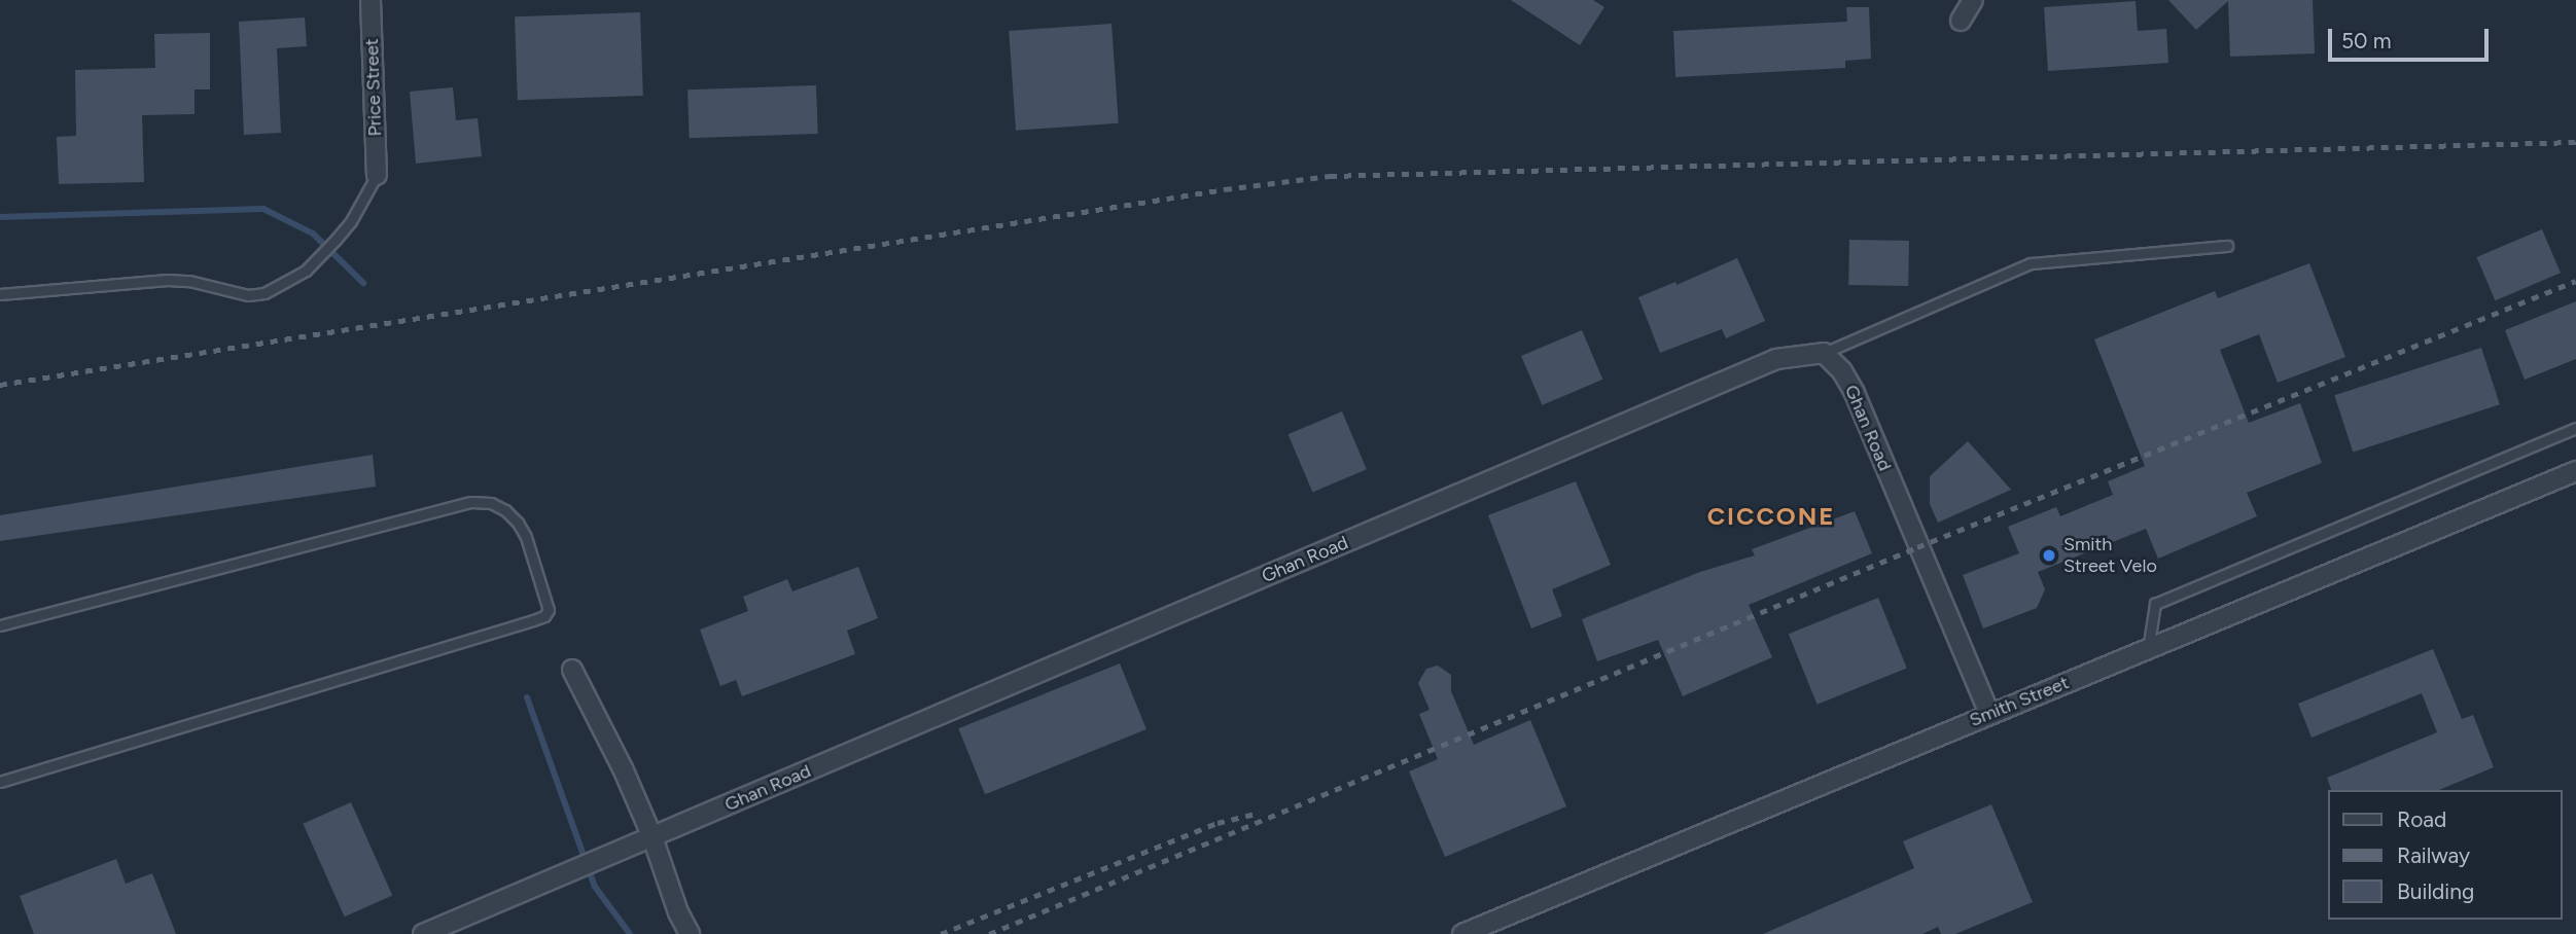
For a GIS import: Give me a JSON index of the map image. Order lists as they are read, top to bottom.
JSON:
{
  "streets": {
    "street": ["Price Street", "Ghan Road", "Smith Street"]
  },
  "crossings": [
    ["Ghan Road", "Smith Street"]
  ],
  "districts": ["CICCONE"],
  "places": ["Smith Street Velo"],
  "legend": ["Road", "Railway", "Building"],
  "scale_bar": "50 m"
}
